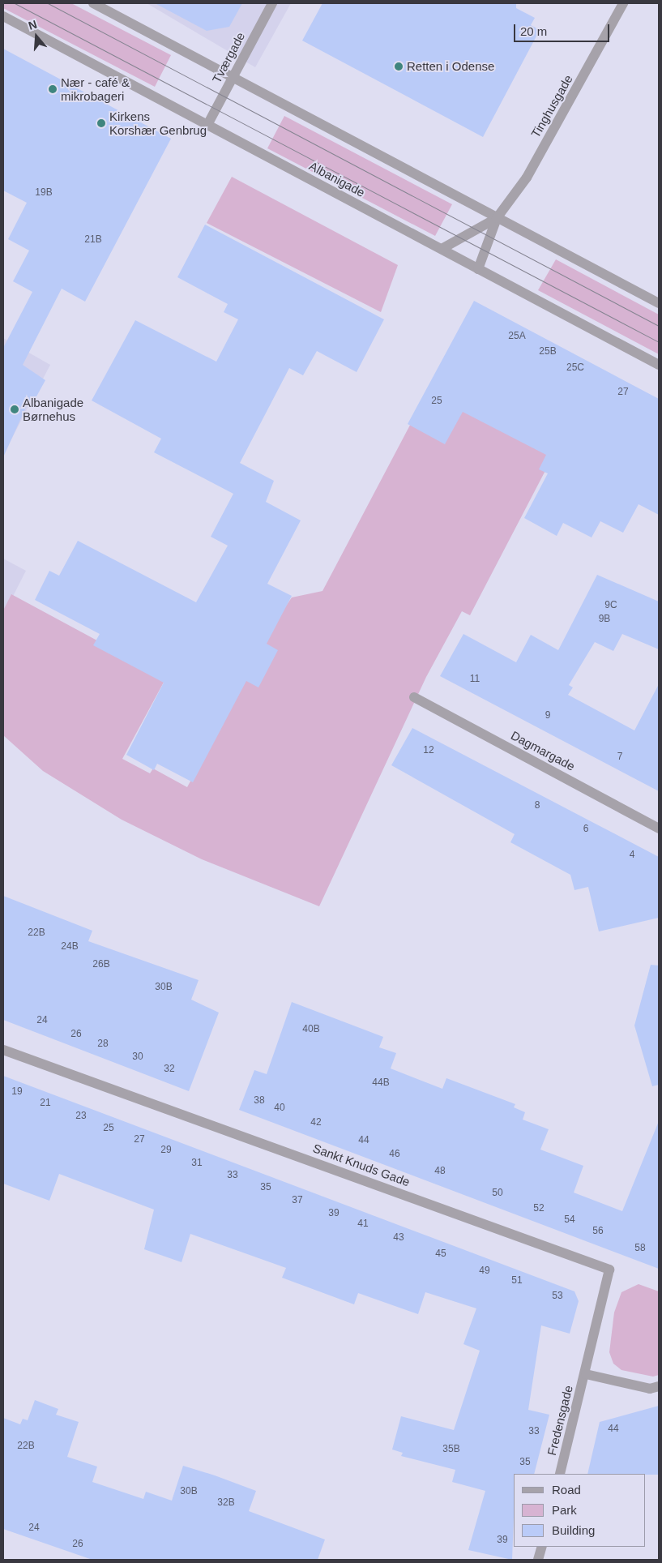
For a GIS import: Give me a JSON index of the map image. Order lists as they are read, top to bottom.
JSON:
{
  "streets": {
    "street": [
      "Tværgade",
      "Tinghusgade",
      "Albanigade",
      "Dagmargade",
      "Sankt Knuds Gade",
      "Fredensgade"
    ]
  },
  "crossings": [
    ["Tværgade", "Albanigade"],
    ["Tinghusgade", "Albanigade"],
    ["Sankt Knuds Gade", "Fredensgade"]
  ],
  "places": [
    "Retten i Odense",
    "Nær - café & mikrobageri",
    "Kirkens Korshær Genbrug",
    "Albanigade Børnehus"
  ],
  "house_numbers": [
    "19B",
    "21B",
    "25A",
    "25B",
    "25C",
    "27",
    "25",
    "9C",
    "9B",
    "11",
    "9",
    "12",
    "7",
    "8",
    "6",
    "4",
    "22B",
    "24B",
    "26B",
    "30B",
    "24",
    "40B",
    "26",
    "28",
    "30",
    "32",
    "44B",
    "19",
    "38",
    "21",
    "40",
    "23",
    "42",
    "25",
    "27",
    "44",
    "29",
    "46",
    "31",
    "48",
    "33",
    "35",
    "50",
    "37",
    "52",
    "39",
    "54",
    "41",
    "56",
    "43",
    "58",
    "45",
    "49",
    "51",
    "53",
    "44",
    "33",
    "22B",
    "35B",
    "35",
    "30B",
    "32B",
    "24",
    "39",
    "26"
  ],
  "legend": ["Road", "Park", "Building"],
  "scale_bar": "20 m",
  "north": "top"
}
